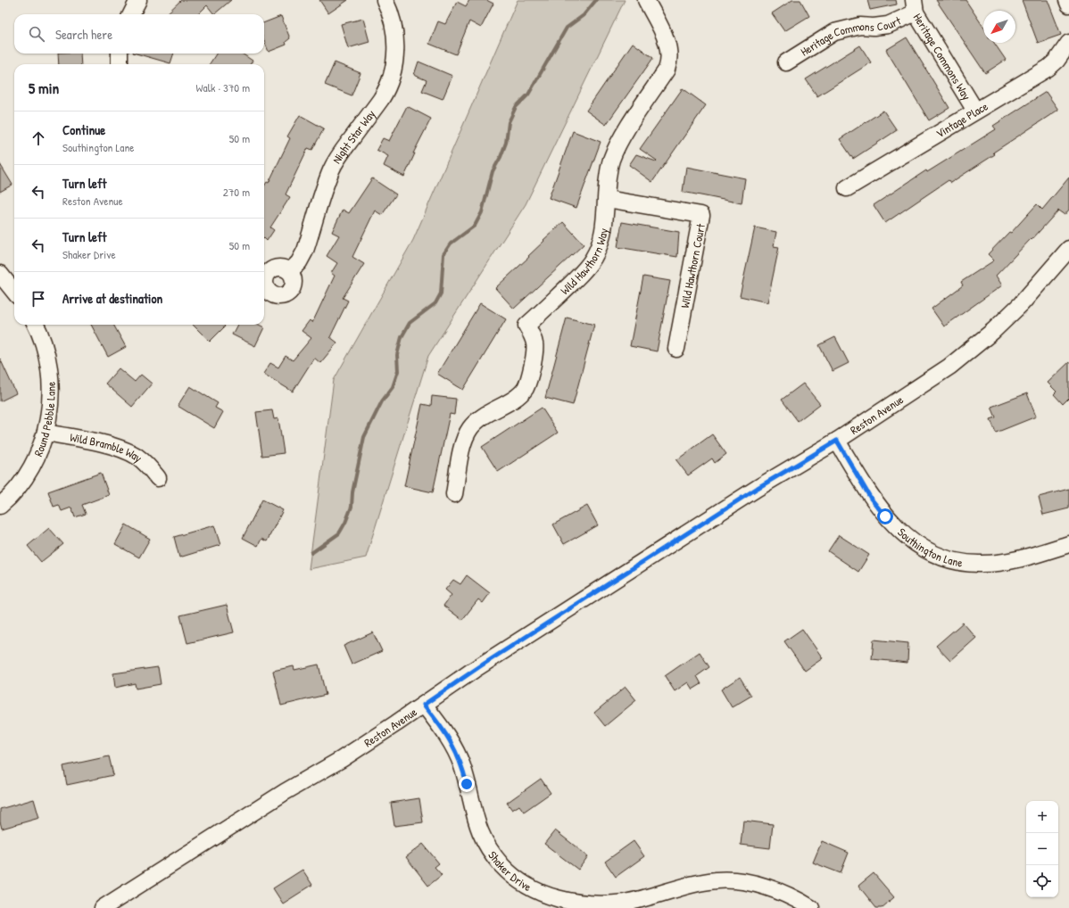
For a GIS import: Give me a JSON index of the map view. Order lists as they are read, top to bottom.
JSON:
{
  "streets": {
    "street": [
      "Heritage Commons Court",
      "Heritage Commons Way",
      "Vintage Place",
      "Night Star Way",
      "Wild Hawthorn Way",
      "Wild Hawthorn Court",
      "Reston Avenue",
      "Round Pebble Lane",
      "Wild Bramble Way",
      "Southington Lane",
      "Shaker Drive"
    ]
  },
  "crossings": [
    ["Heritage Commons Court", "Heritage Commons Way"],
    ["Heritage Commons Way", "Vintage Place"],
    ["Wild Hawthorn Way", "Wild Hawthorn Court"],
    ["Reston Avenue", "Southington Lane"],
    ["Reston Avenue", "Shaker Drive"],
    ["Round Pebble Lane", "Wild Bramble Way"]
  ],
  "north": "bottom left",
  "page": {
    "search": "Search here",
    "heading": ["5 min", "Walk · 370 m"],
    "list": [
      ["Continue", "Southington Lane", "50 m"],
      ["Turn left", "Reston Avenue", "270 m"],
      ["Turn left", "Shaker Drive", "50 m"],
      "Arrive at destination"
    ],
    "map_buttons": ["+", "−"]
  }
}
